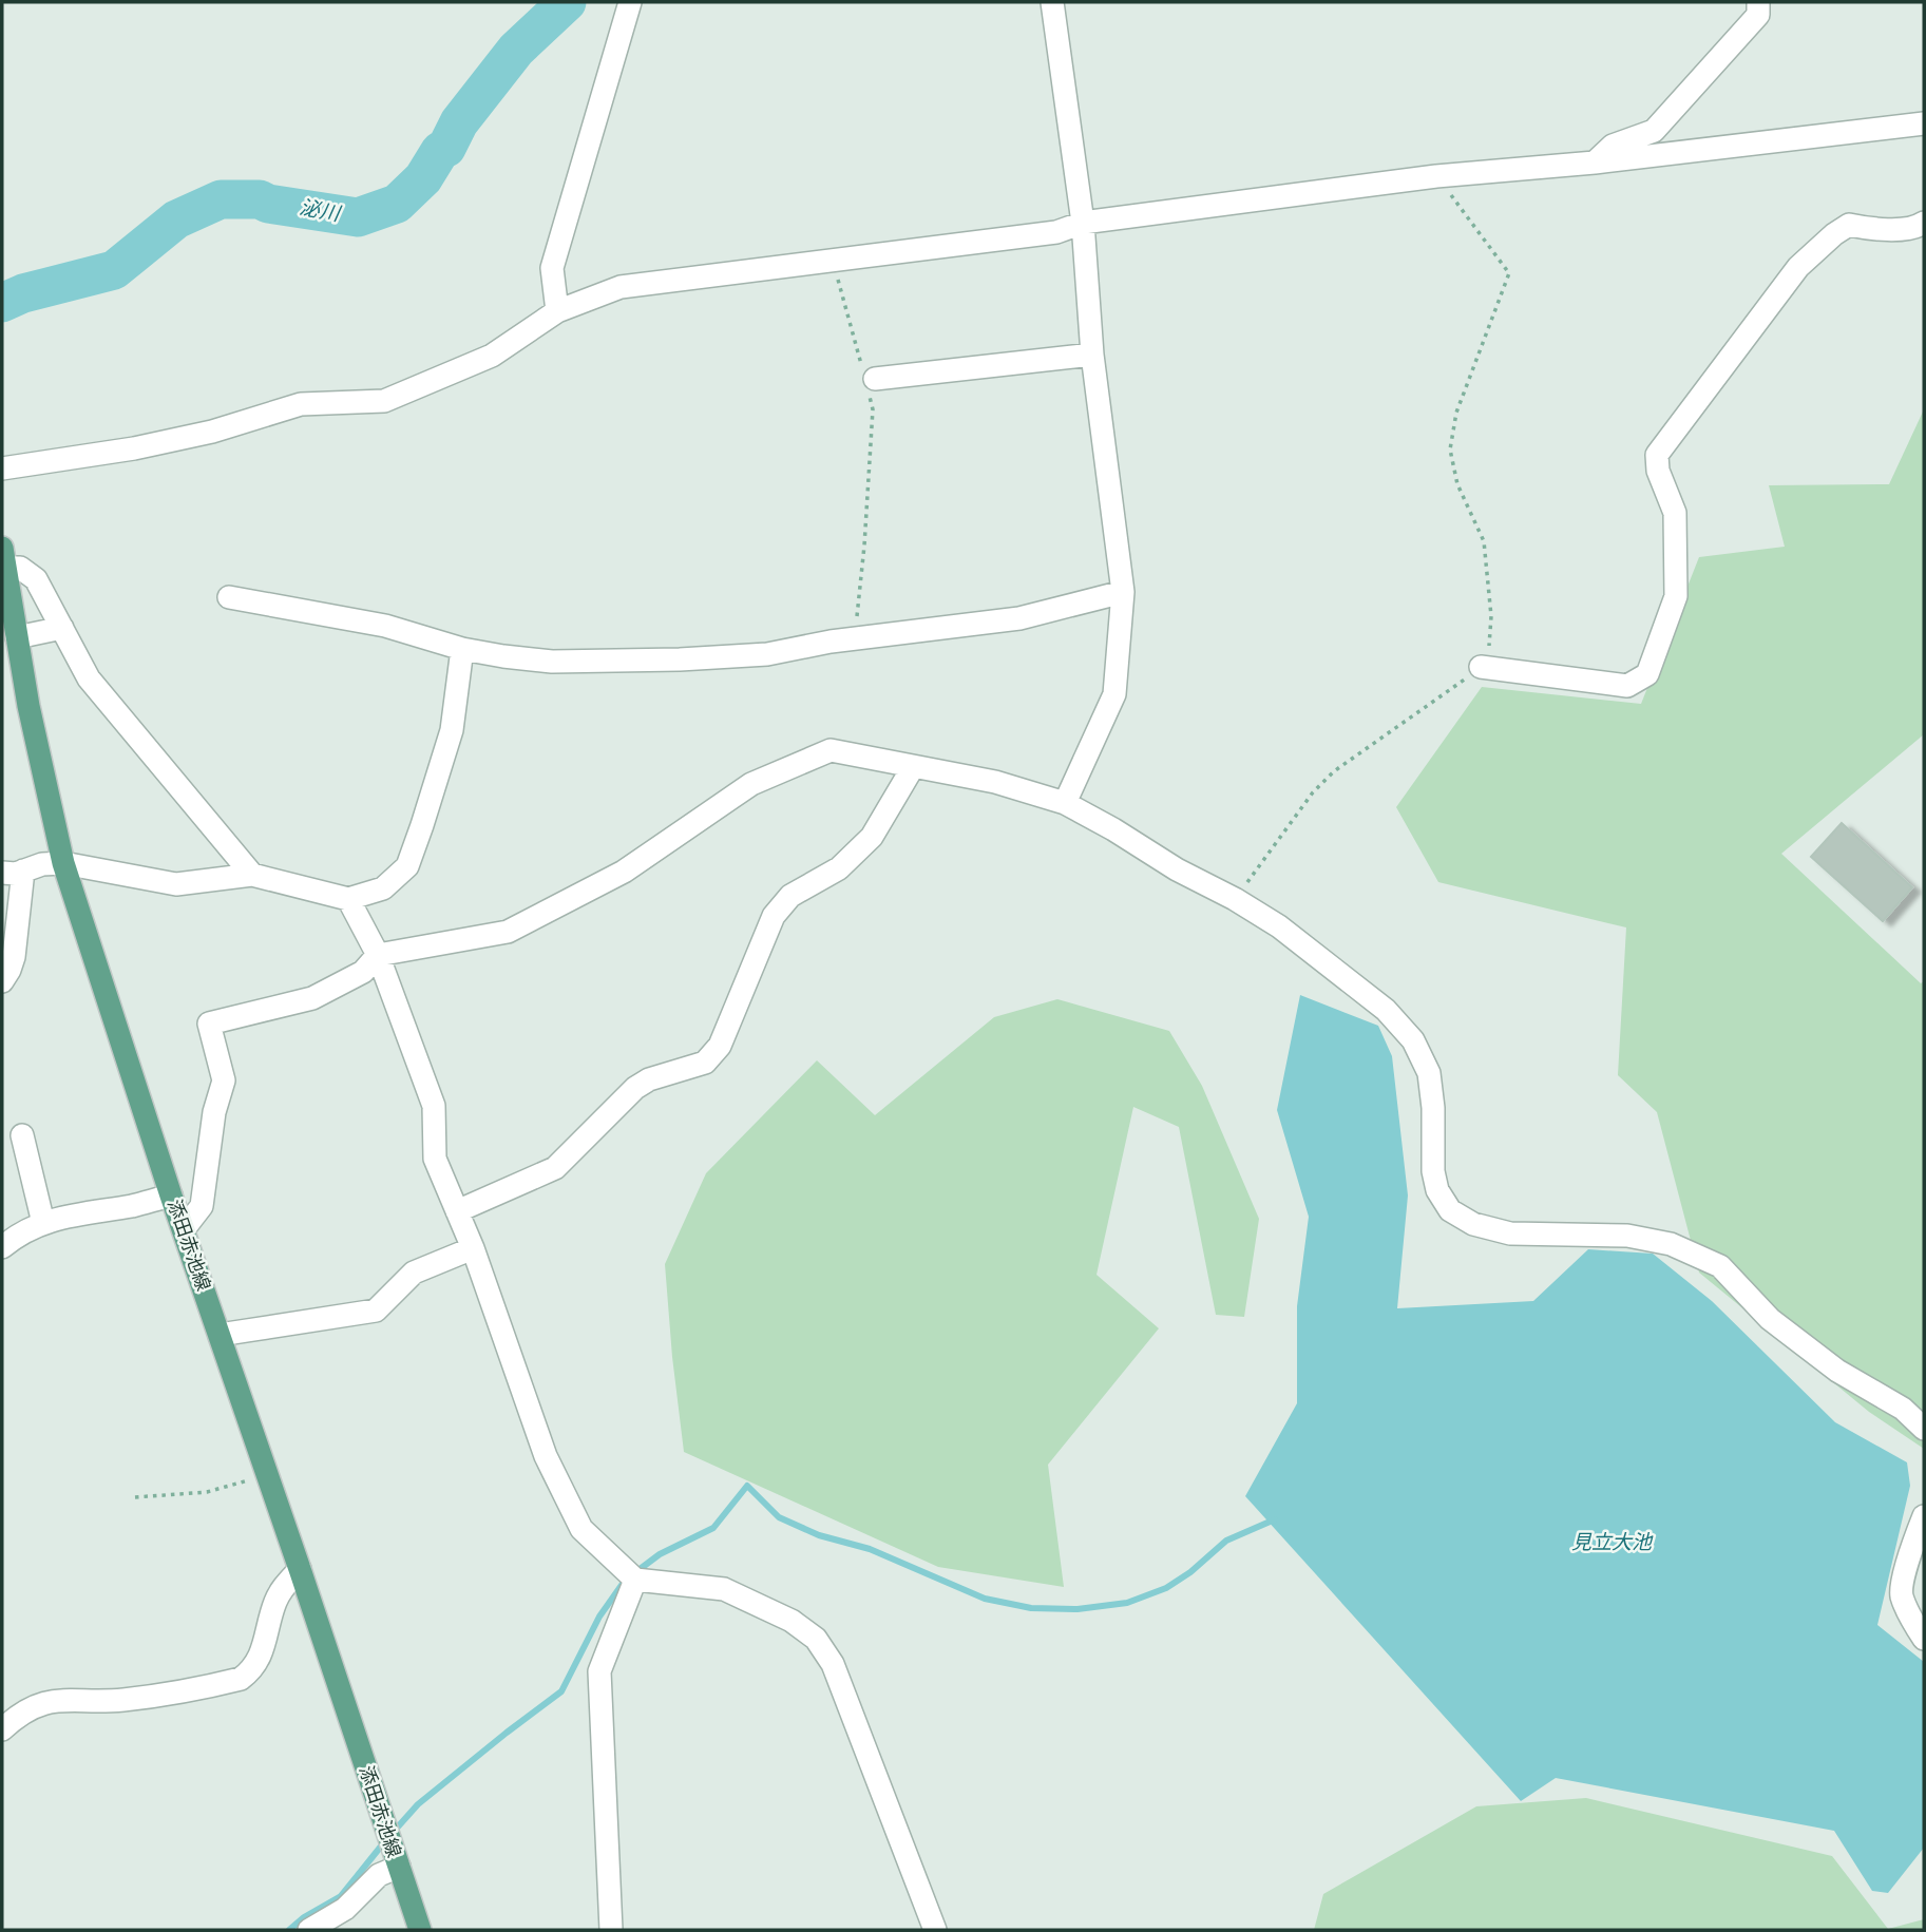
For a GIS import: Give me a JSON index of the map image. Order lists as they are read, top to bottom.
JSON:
{
  "streets": {
    "main road": ["添田赤池線"]
  },
  "water": ["泌川", "見立大池"]
}
